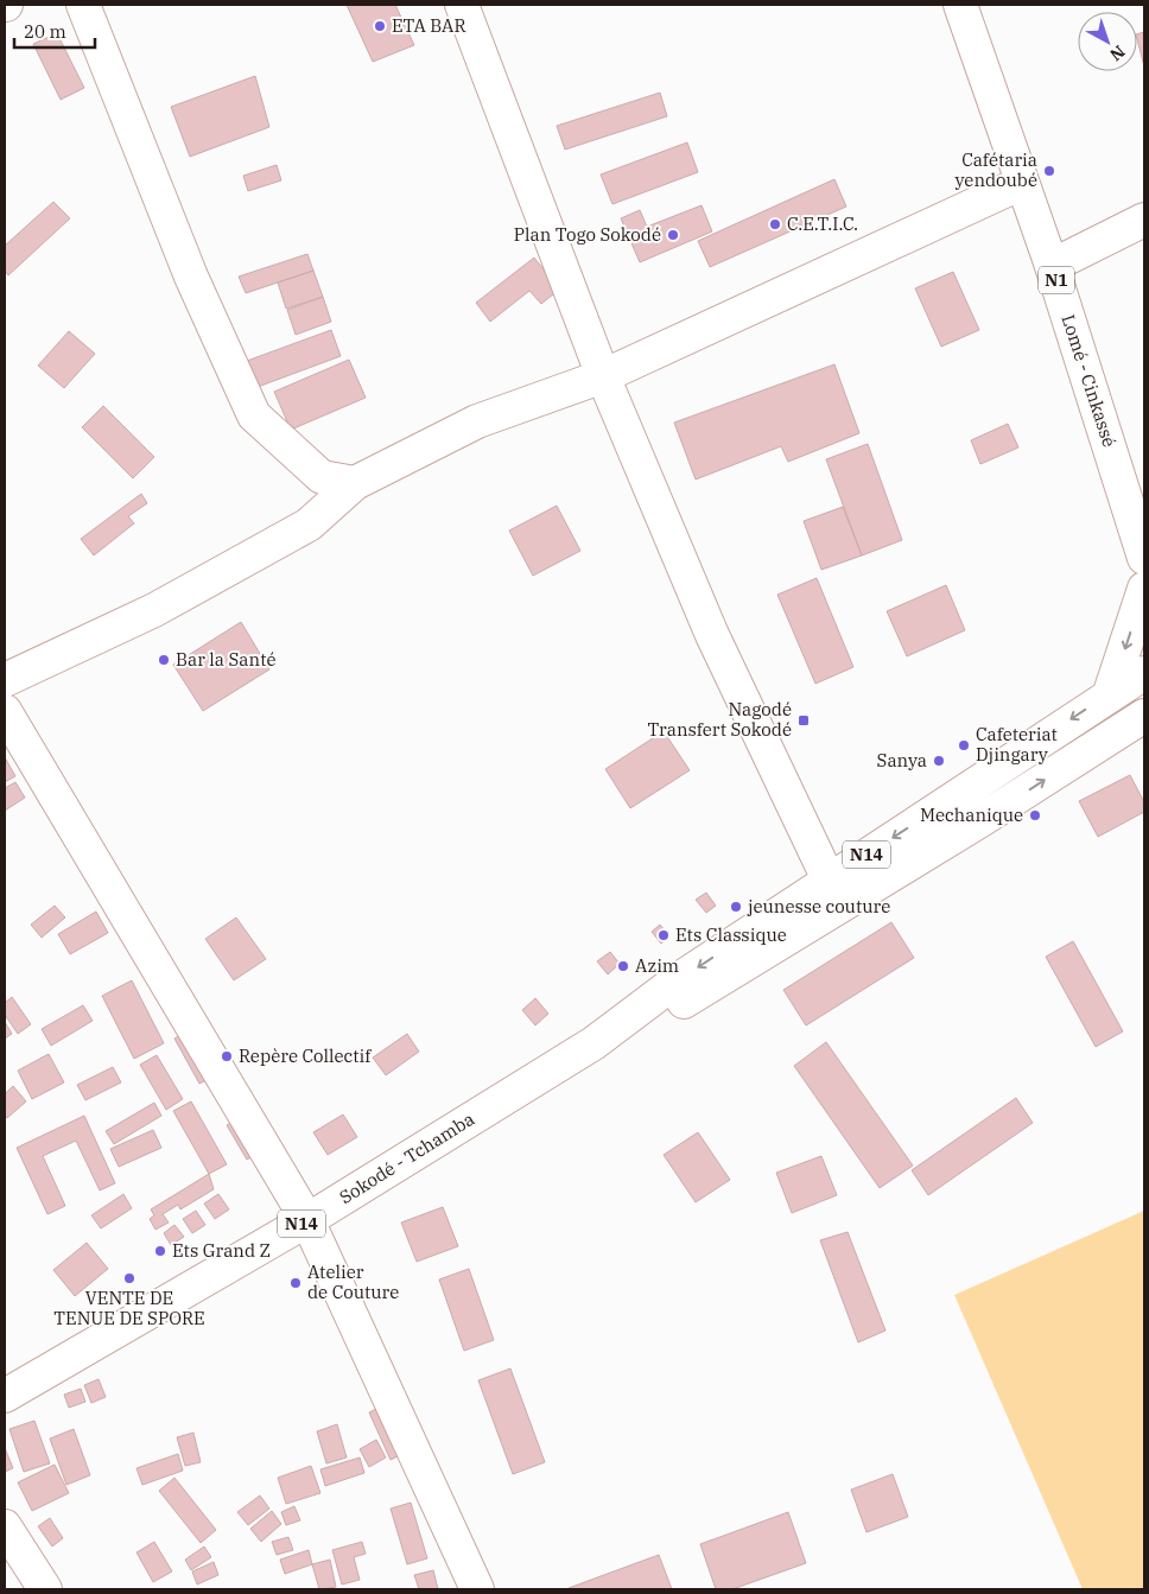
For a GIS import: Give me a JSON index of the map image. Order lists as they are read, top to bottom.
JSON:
{
  "streets": {
    "main road": [
      "N1",
      "Lomé - Cinkassé",
      "N14",
      "Sokodé - Tchamba"
    ]
  },
  "places": {
    "other": [
      "ETA BAR",
      "Cafétaria yendoubé",
      "C.E.T.I.C.",
      "Plan Togo Sokodé",
      "Bar la Santé",
      "Cafeteriat Djingary",
      "Sanya",
      "Mechanique",
      "jeunesse couture",
      "Ets Classique",
      "Azim",
      "Repère Collectif",
      "Ets Grand Z",
      "VENTE DE TENUE DE SPORE",
      "Atelier de Couture"
    ],
    "transit": ["Nagodé Transfert Sokodé"]
  },
  "scale_bar": "20 m",
  "north": "bottom right"
}
